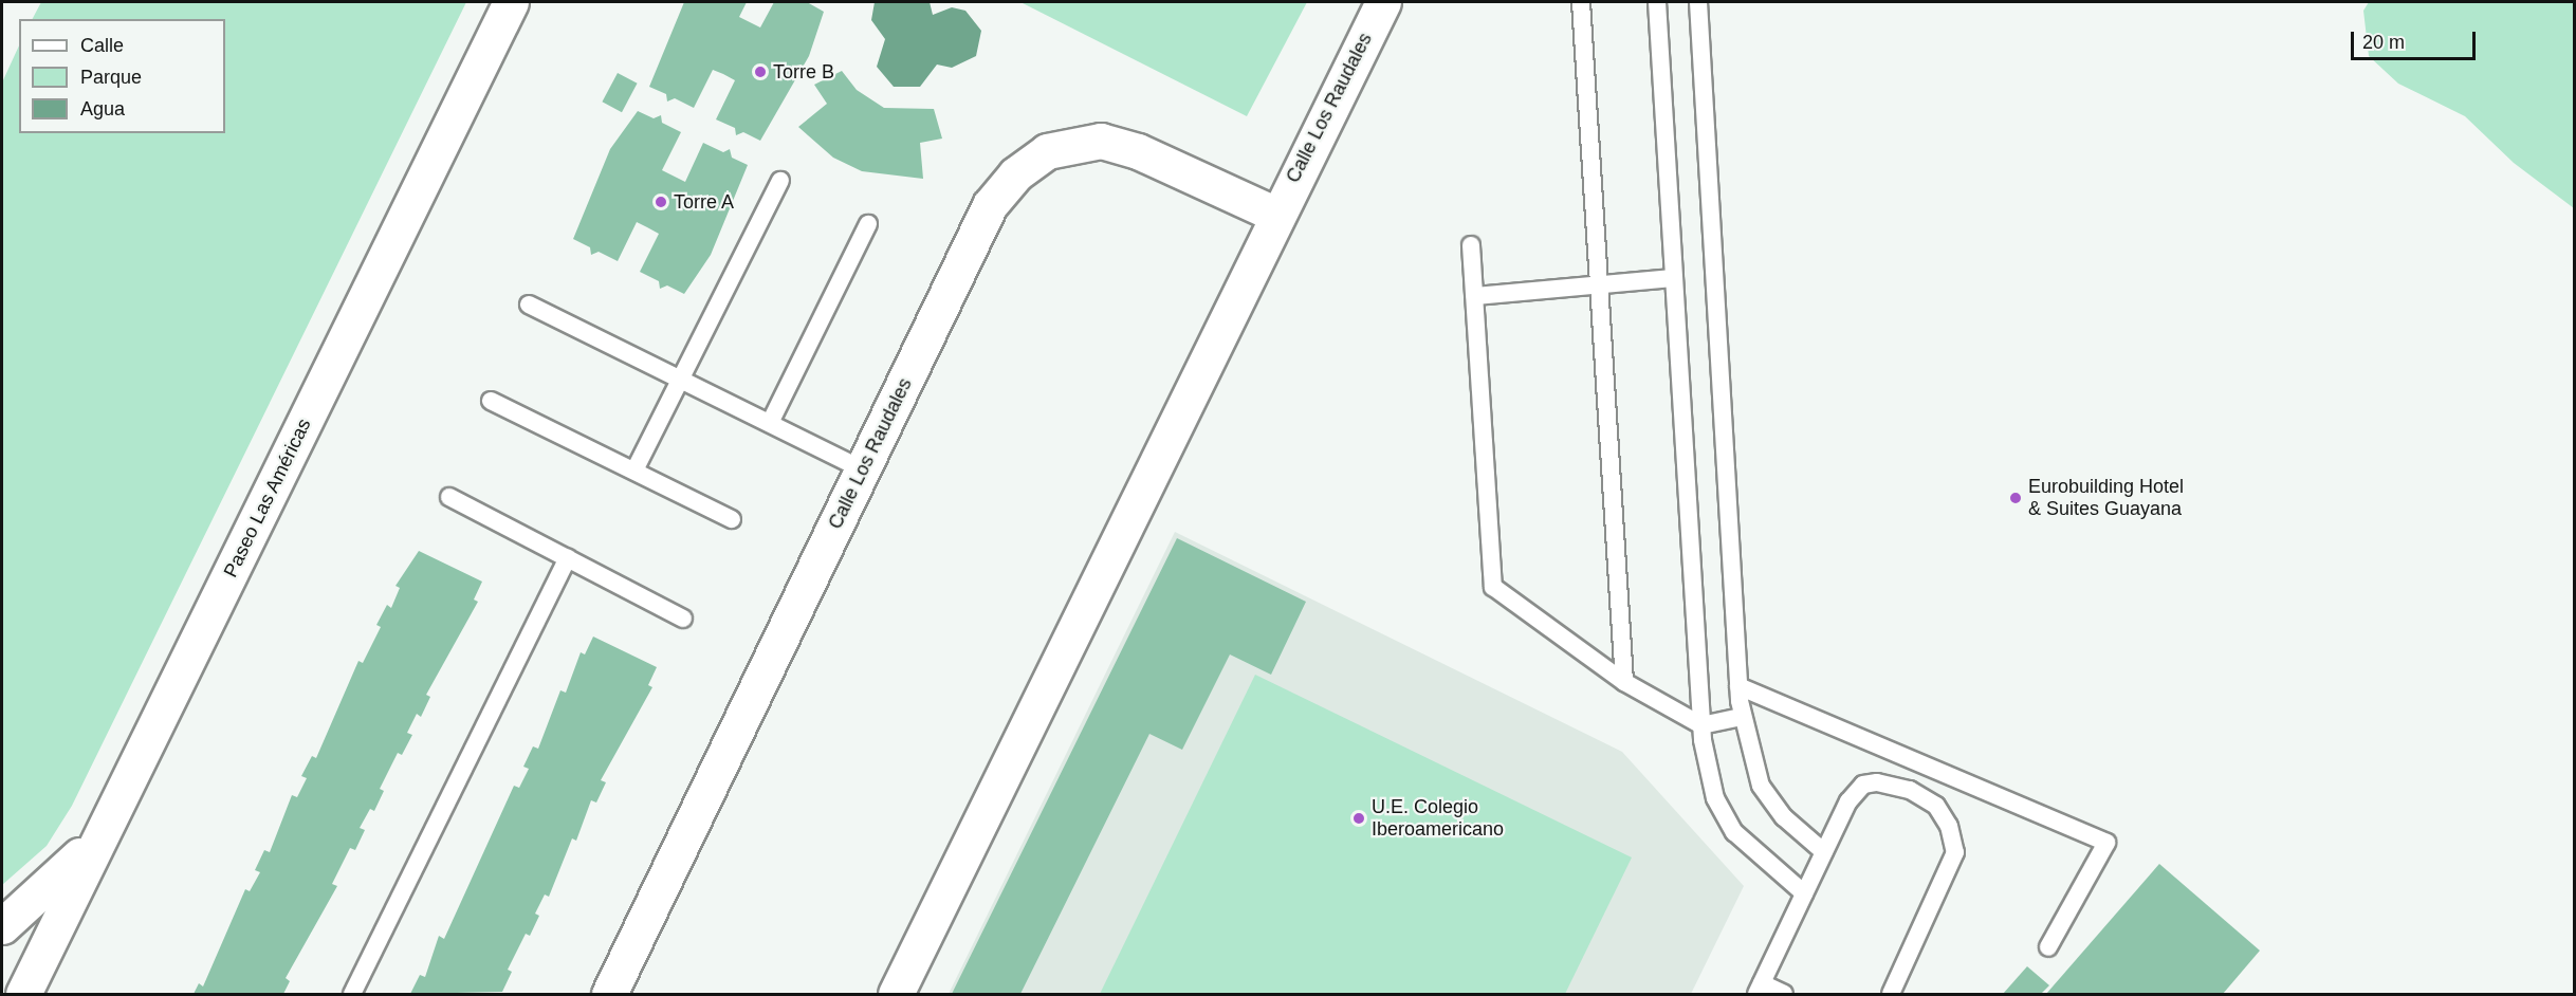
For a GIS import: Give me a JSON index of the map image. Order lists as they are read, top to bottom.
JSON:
{
  "streets": {
    "street": ["Calle Los Raudales", "Paseo Las Américas"]
  },
  "places": [
    "Torre B",
    "Torre A",
    "Eurobuilding Hotel & Suites Guayana",
    "U.E. Colegio Iberoamericano"
  ],
  "legend": ["Calle", "Parque", "Agua"],
  "scale_bar": "20 m"
}
